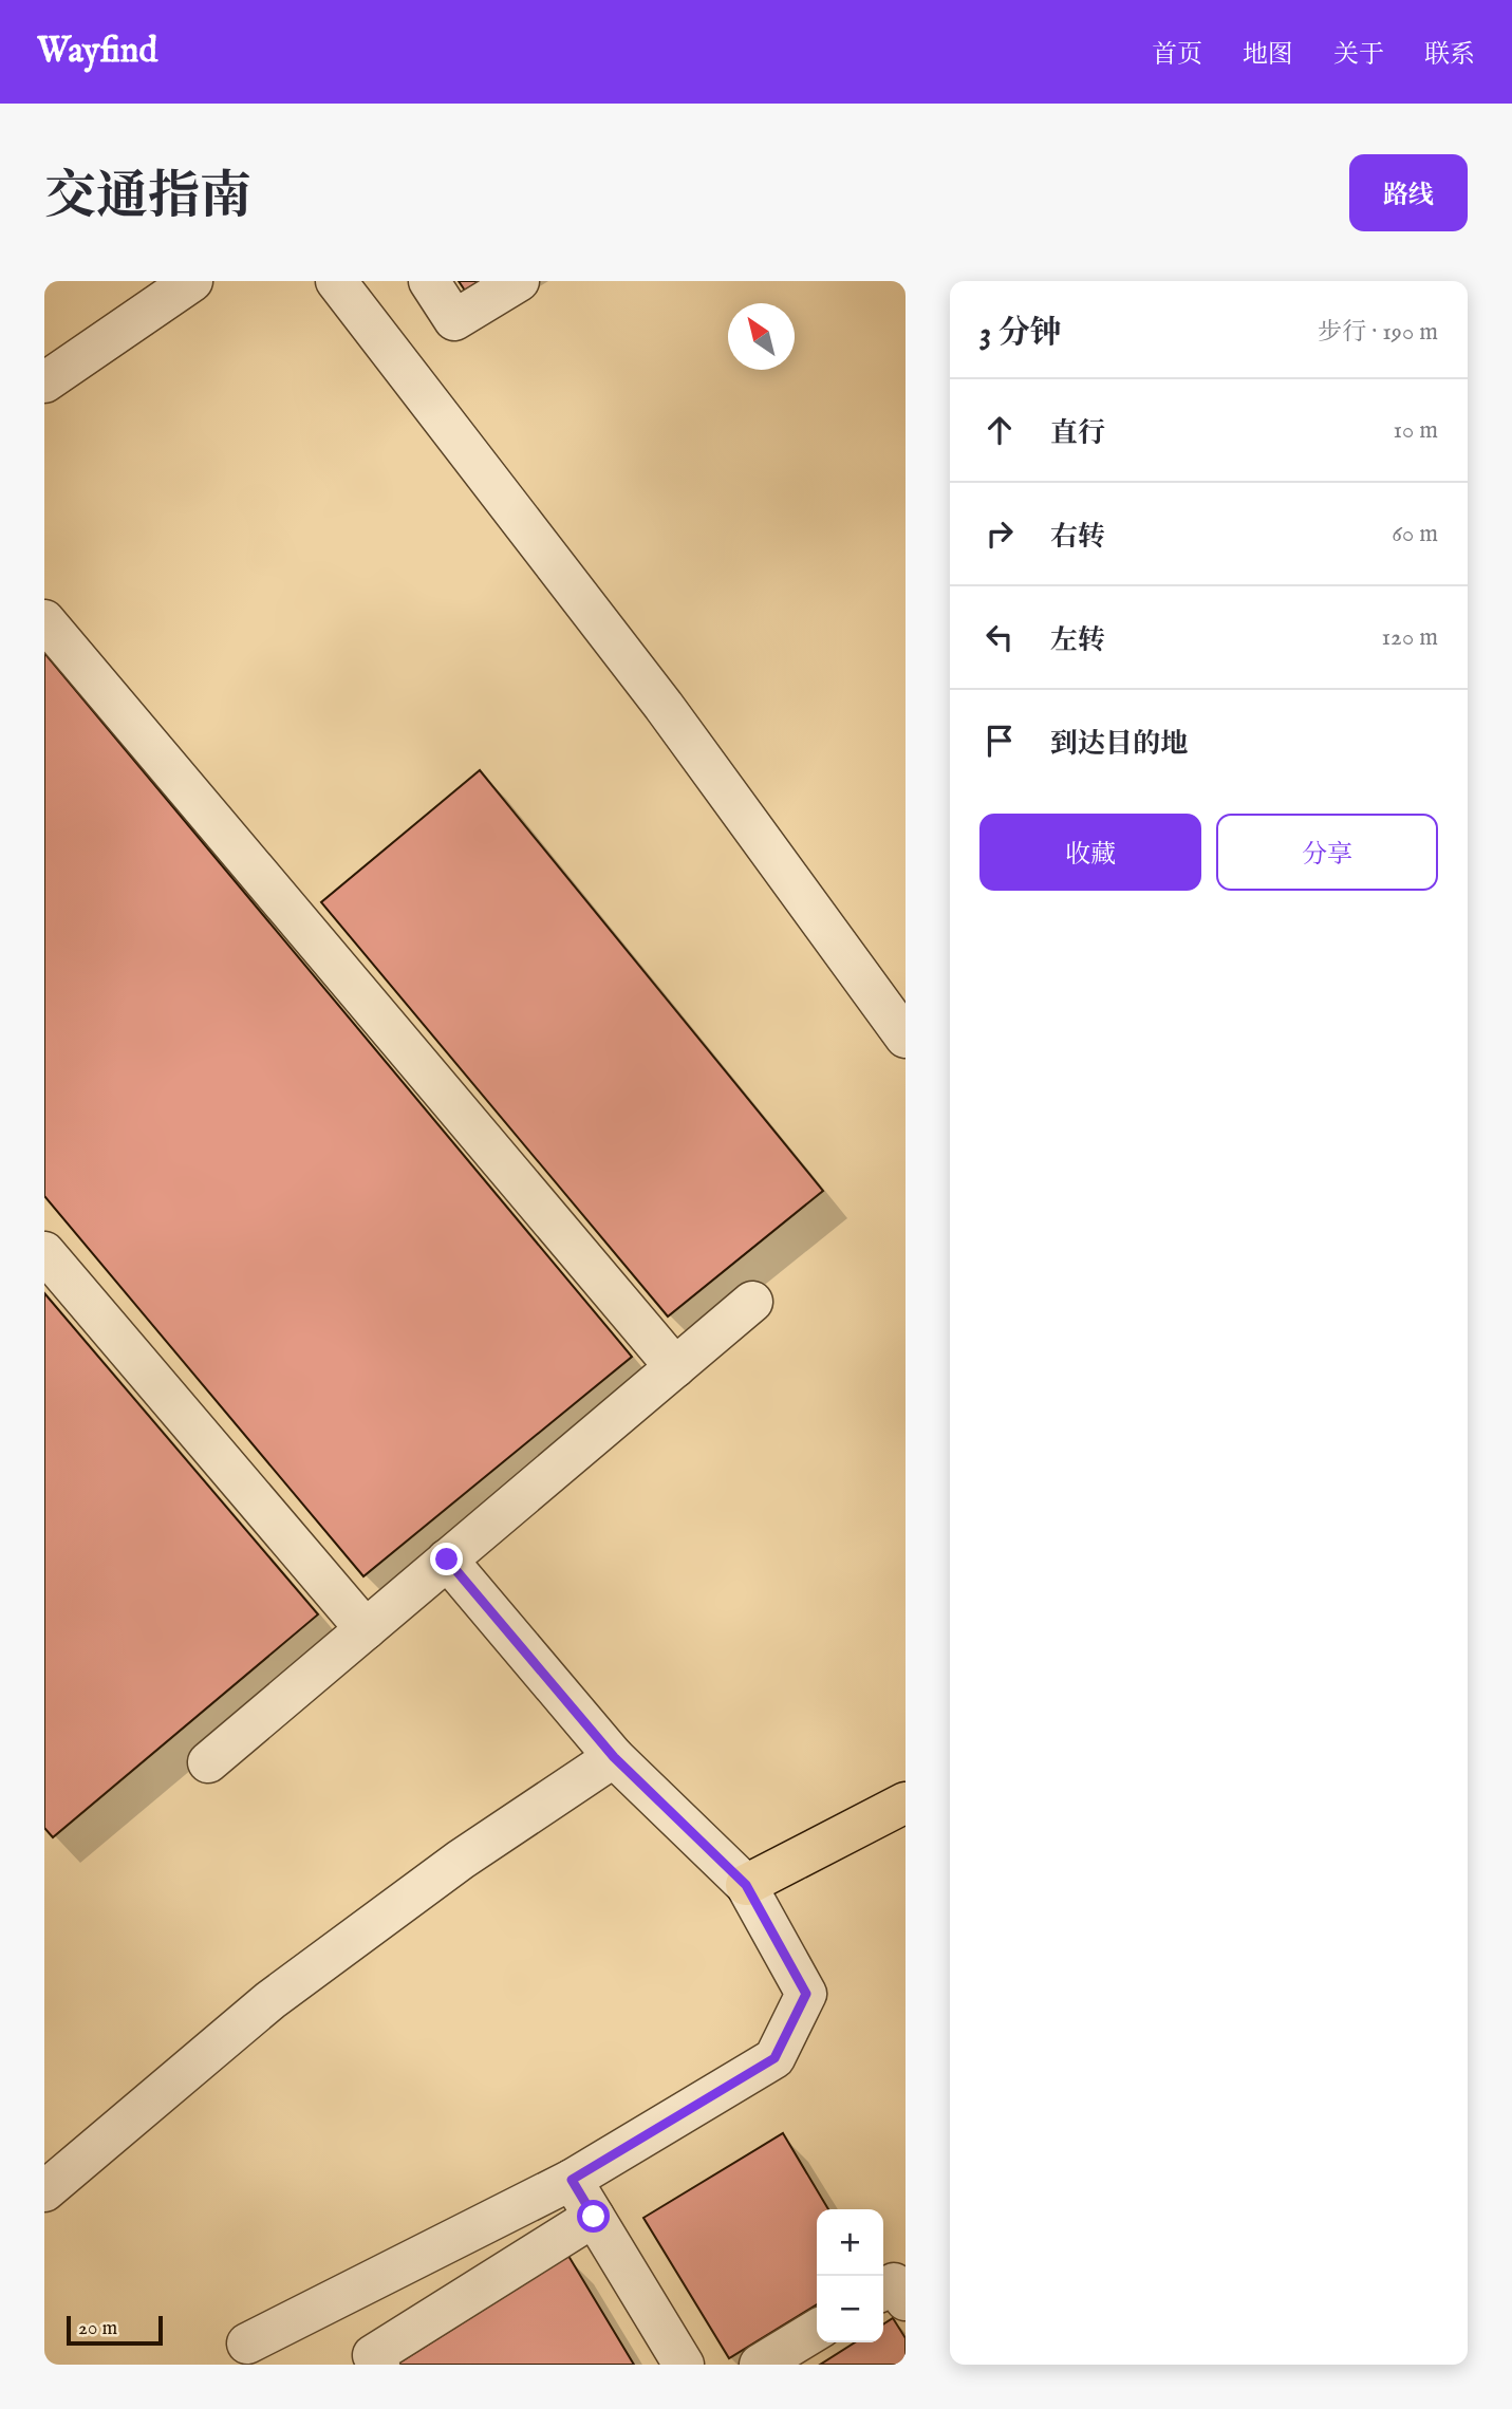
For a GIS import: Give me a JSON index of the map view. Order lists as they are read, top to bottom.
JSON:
{
  "scale_bar": "20 m",
  "north": "top left",
  "page": {
    "header": "Wayfind",
    "nav": [
      "首页",
      "地图",
      "关于",
      "联系"
    ],
    "title": "交通指南",
    "buttons": [
      "路线",
      ["收藏", "分享"]
    ],
    "heading": ["3 分钟", "步行 · 190 m"],
    "list": [
      ["直行", "10 m"],
      ["右转", "60 m"],
      ["左转", "120 m"],
      "到达目的地"
    ],
    "map_buttons": ["+", "−"],
    "scale": "20 m"
  }
}
